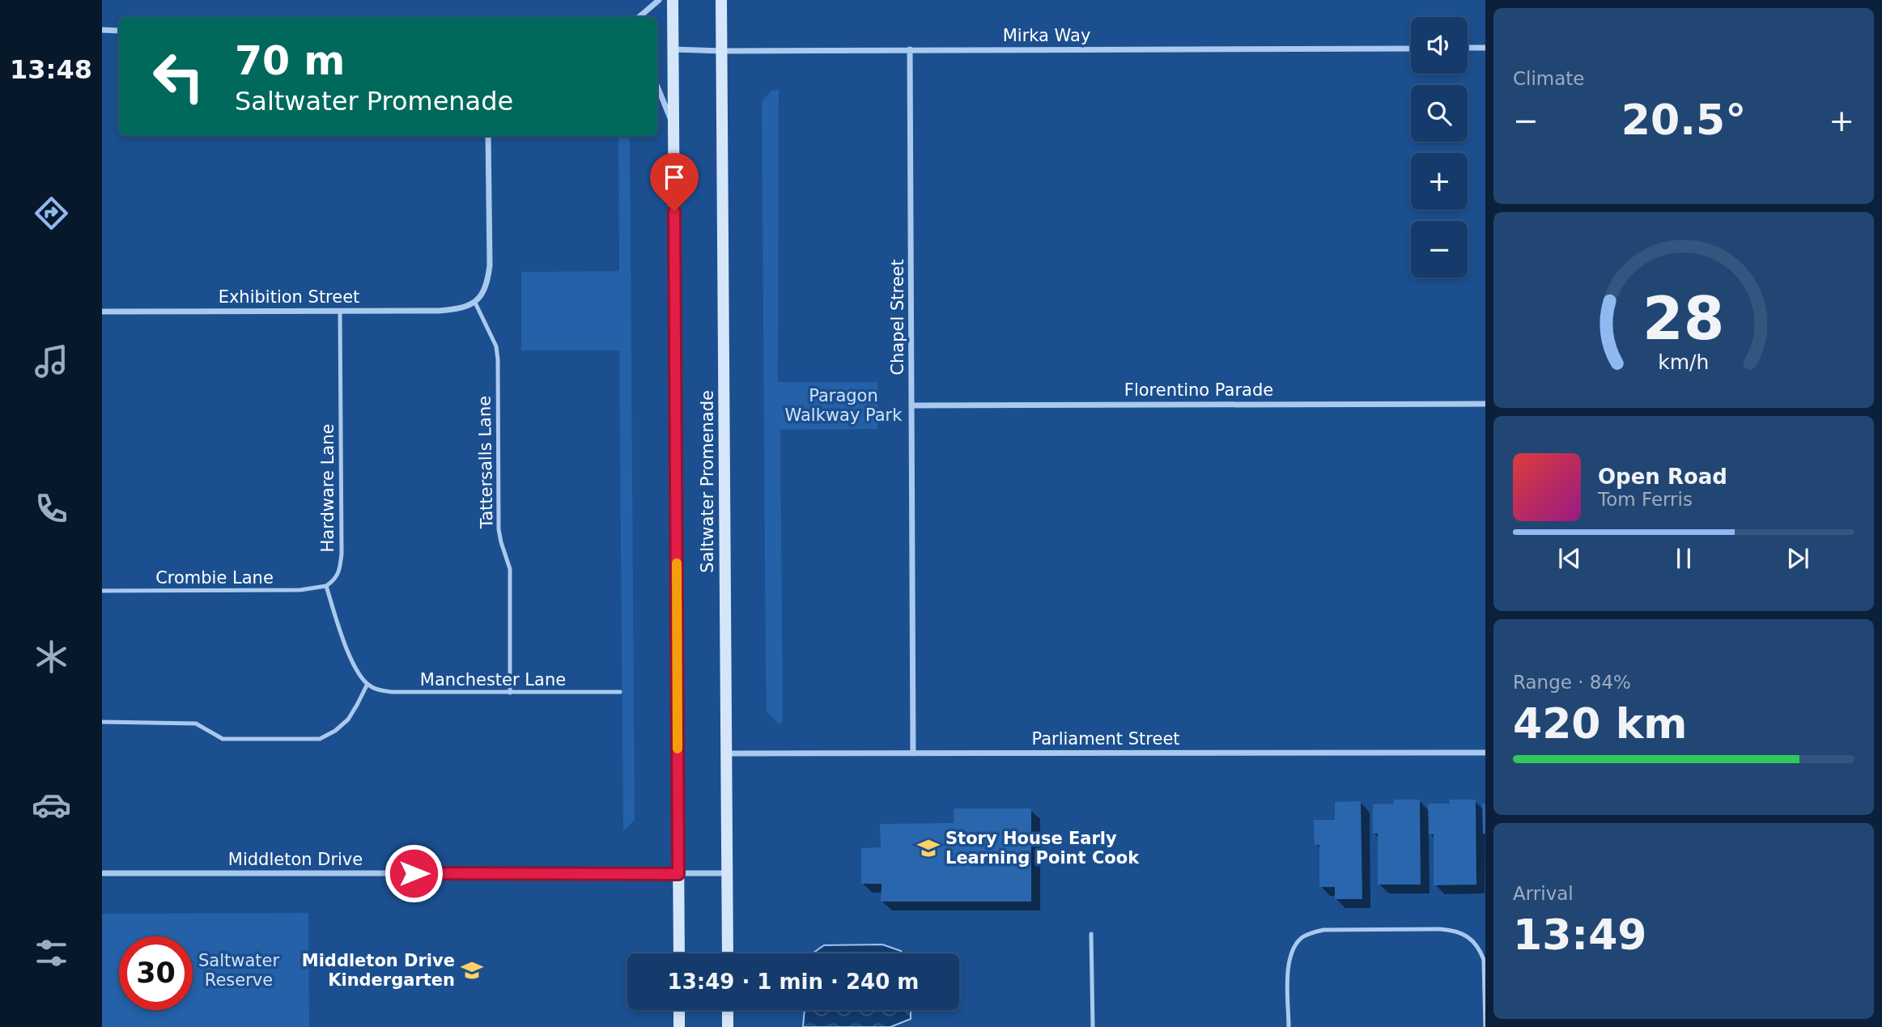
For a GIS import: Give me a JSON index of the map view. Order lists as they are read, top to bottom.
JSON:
{
  "streets": {
    "street": [
      "Mirka Way",
      "Exhibition Street",
      "Chapel Street",
      "Florentino Parade",
      "Saltwater Promenade",
      "Parliament Street",
      "Middleton Drive"
    ],
    "lane": [
      "Tattersalls Lane",
      "Hardware Lane",
      "Crombie Lane",
      "Manchester Lane"
    ]
  },
  "crossings": [
    ["Mirka Way", "Chapel Street"],
    ["Mirka Way", "Saltwater Promenade"],
    ["Exhibition Street", "Tattersalls Lane"],
    ["Exhibition Street", "Hardware Lane"],
    ["Chapel Street", "Florentino Parade"],
    ["Chapel Street", "Parliament Street"],
    ["Tattersalls Lane", "Manchester Lane"],
    ["Saltwater Promenade", "Parliament Street"],
    ["Saltwater Promenade", "Middleton Drive"],
    ["Hardware Lane", "Crombie Lane"]
  ],
  "parks": ["Paragon Walkway Park", "Saltwater Reserve"],
  "places": {
    "school or university": ["Story House Early Learning Point Cook", "Middleton Drive Kindergarten"]
  },
  "page": {
    "tabs": "13:48",
    "tile": [
      "Climate",
      ["Range · 84%", "420 km"],
      ["Arrival", "13:49"]
    ],
    "map_buttons": ["+", "−"],
    "turn": ["70 m", "Saltwater Promenade"],
    "heat": ["−", "20.5°", "+"],
    "song": ["Open Road", "Tom Ferris"],
    "limit": "30",
    "trip": "13:49 · 1 min · 240 m",
    "gauge": ["28", "km/h"]
  }
}
